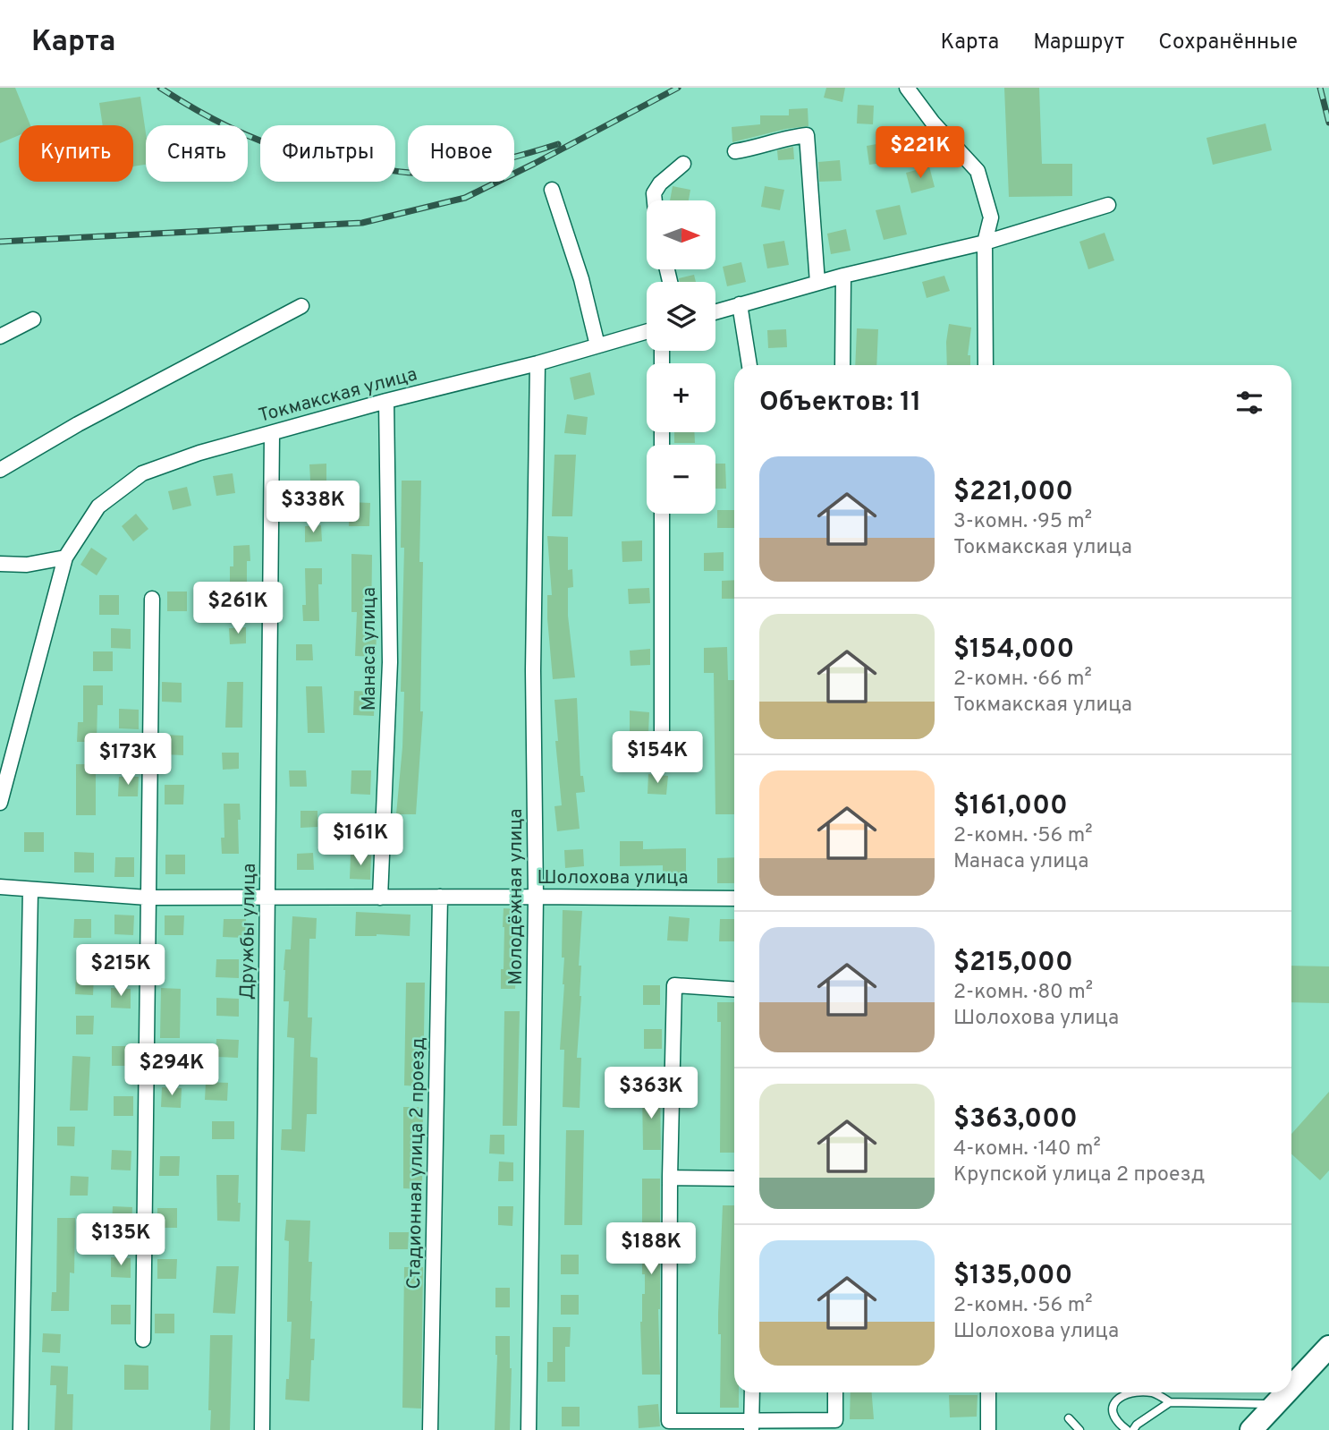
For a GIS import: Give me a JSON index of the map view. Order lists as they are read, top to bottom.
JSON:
{
  "streets": {
    "street": [
      "Токмакская улица",
      "Манаса улица",
      "Шолохова улица",
      "Молодёжная улица",
      "Дружбы улица",
      "Стадионная улица 2 проезд"
    ]
  },
  "crossings": [
    ["Токмакская улица", "Манаса улица"],
    ["Токмакская улица", "Молодёжная улица"],
    ["Токмакская улица", "Дружбы улица"],
    ["Манаса улица", "Шолохова улица"],
    ["Шолохова улица", "Молодёжная улица"],
    ["Шолохова улица", "Дружбы улица"],
    ["Шолохова улица", "Стадионная улица 2 проезд"]
  ],
  "north": "right",
  "page": {
    "header": "Карта",
    "nav": ["Карта", "Маршрут", "Сохранённые"],
    "chip": [
      "Купить",
      "Снять",
      "Фильтры",
      "Новое"
    ],
    "price": [
      "$221K",
      "$338K",
      "$261K",
      "$154K",
      "$173K",
      "$161K",
      "$215K",
      "$294K",
      "$363K",
      "$135K",
      "$188K"
    ],
    "map_buttons": ["+", "−"],
    "heading": "Объектов: 11",
    "list": [
      {
        "name": "$221,000",
        "note": "3-комн. · 95 m² · Токмакская улица"
      },
      {
        "name": "$154,000",
        "note": "2-комн. · 66 m² · Токмакская улица"
      },
      {
        "name": "$161,000",
        "note": "2-комн. · 56 m² · Манаса улица"
      },
      {
        "name": "$215,000",
        "note": "2-комн. · 80 m² · Шолохова улица"
      },
      {
        "name": "$363,000",
        "note": "4-комн. · 140 m² · Крупской улица 2 проезд"
      },
      {
        "name": "$135,000",
        "note": "2-комн. · 56 m² · Шолохова улица"
      }
    ]
  }
}
